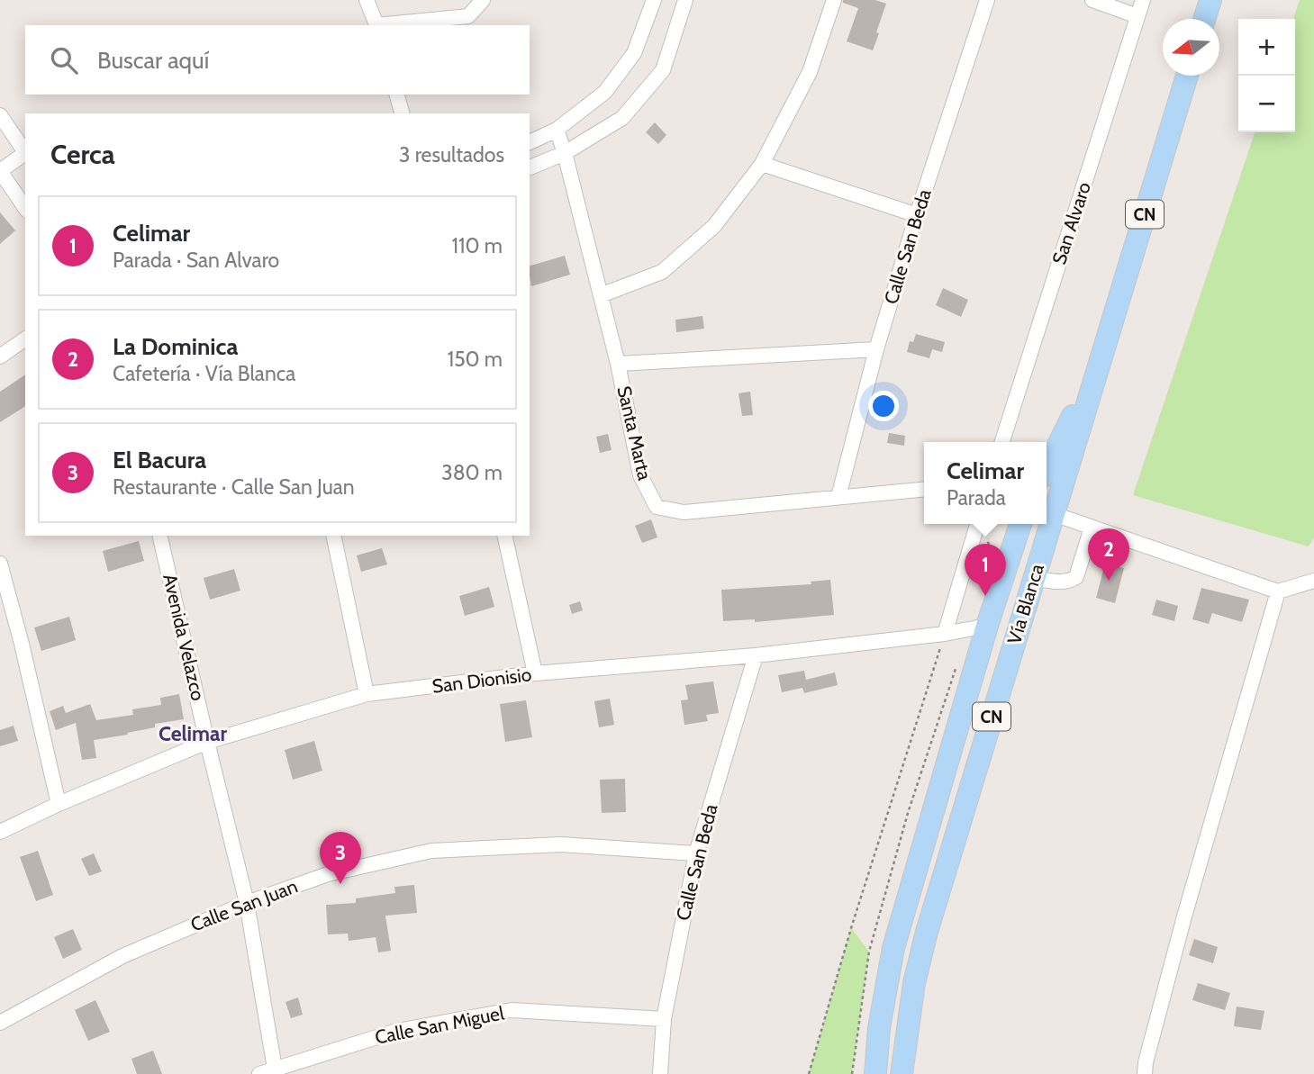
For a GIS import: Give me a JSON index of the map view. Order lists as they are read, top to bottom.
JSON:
{
  "streets": {
    "highway": ["CN", "Vía Blanca"],
    "street": [
      "San Alvaro",
      "Calle San Beda",
      "Santa Marta",
      "Avenida Velazco",
      "San Dionisio",
      "Calle San Juan",
      "Calle San Miguel"
    ]
  },
  "crossings": [
    ["CN", "Vía Blanca"],
    ["CN", "San Dionisio"],
    ["Calle San Beda", "Santa Marta"],
    ["Calle San Beda", "San Dionisio"],
    ["Calle San Beda", "Calle San Juan"],
    ["Calle San Beda", "Calle San Miguel"],
    ["Avenida Velazco", "San Dionisio"],
    ["Avenida Velazco", "Calle San Juan"],
    ["Avenida Velazco", "Calle San Miguel"]
  ],
  "districts": ["Celimar"],
  "north": "left",
  "page": {
    "map_buttons": ["+", "−"],
    "search": "Buscar aquí",
    "heading": ["Cerca", "3 resultados"],
    "list": [
      {
        "mark": "1",
        "name": "Celimar",
        "note": "Parada · San Alvaro",
        "value": "110 m"
      },
      {
        "mark": "2",
        "name": "La Dominica",
        "note": "Cafetería · Vía Blanca",
        "value": "150 m"
      },
      {
        "mark": "3",
        "name": "El Bacura",
        "note": "Restaurante · Calle San Juan",
        "value": "380 m"
      }
    ],
    "popup": ["Celimar", "Parada"],
    "pins": ["2", "1", "3"]
  }
}
